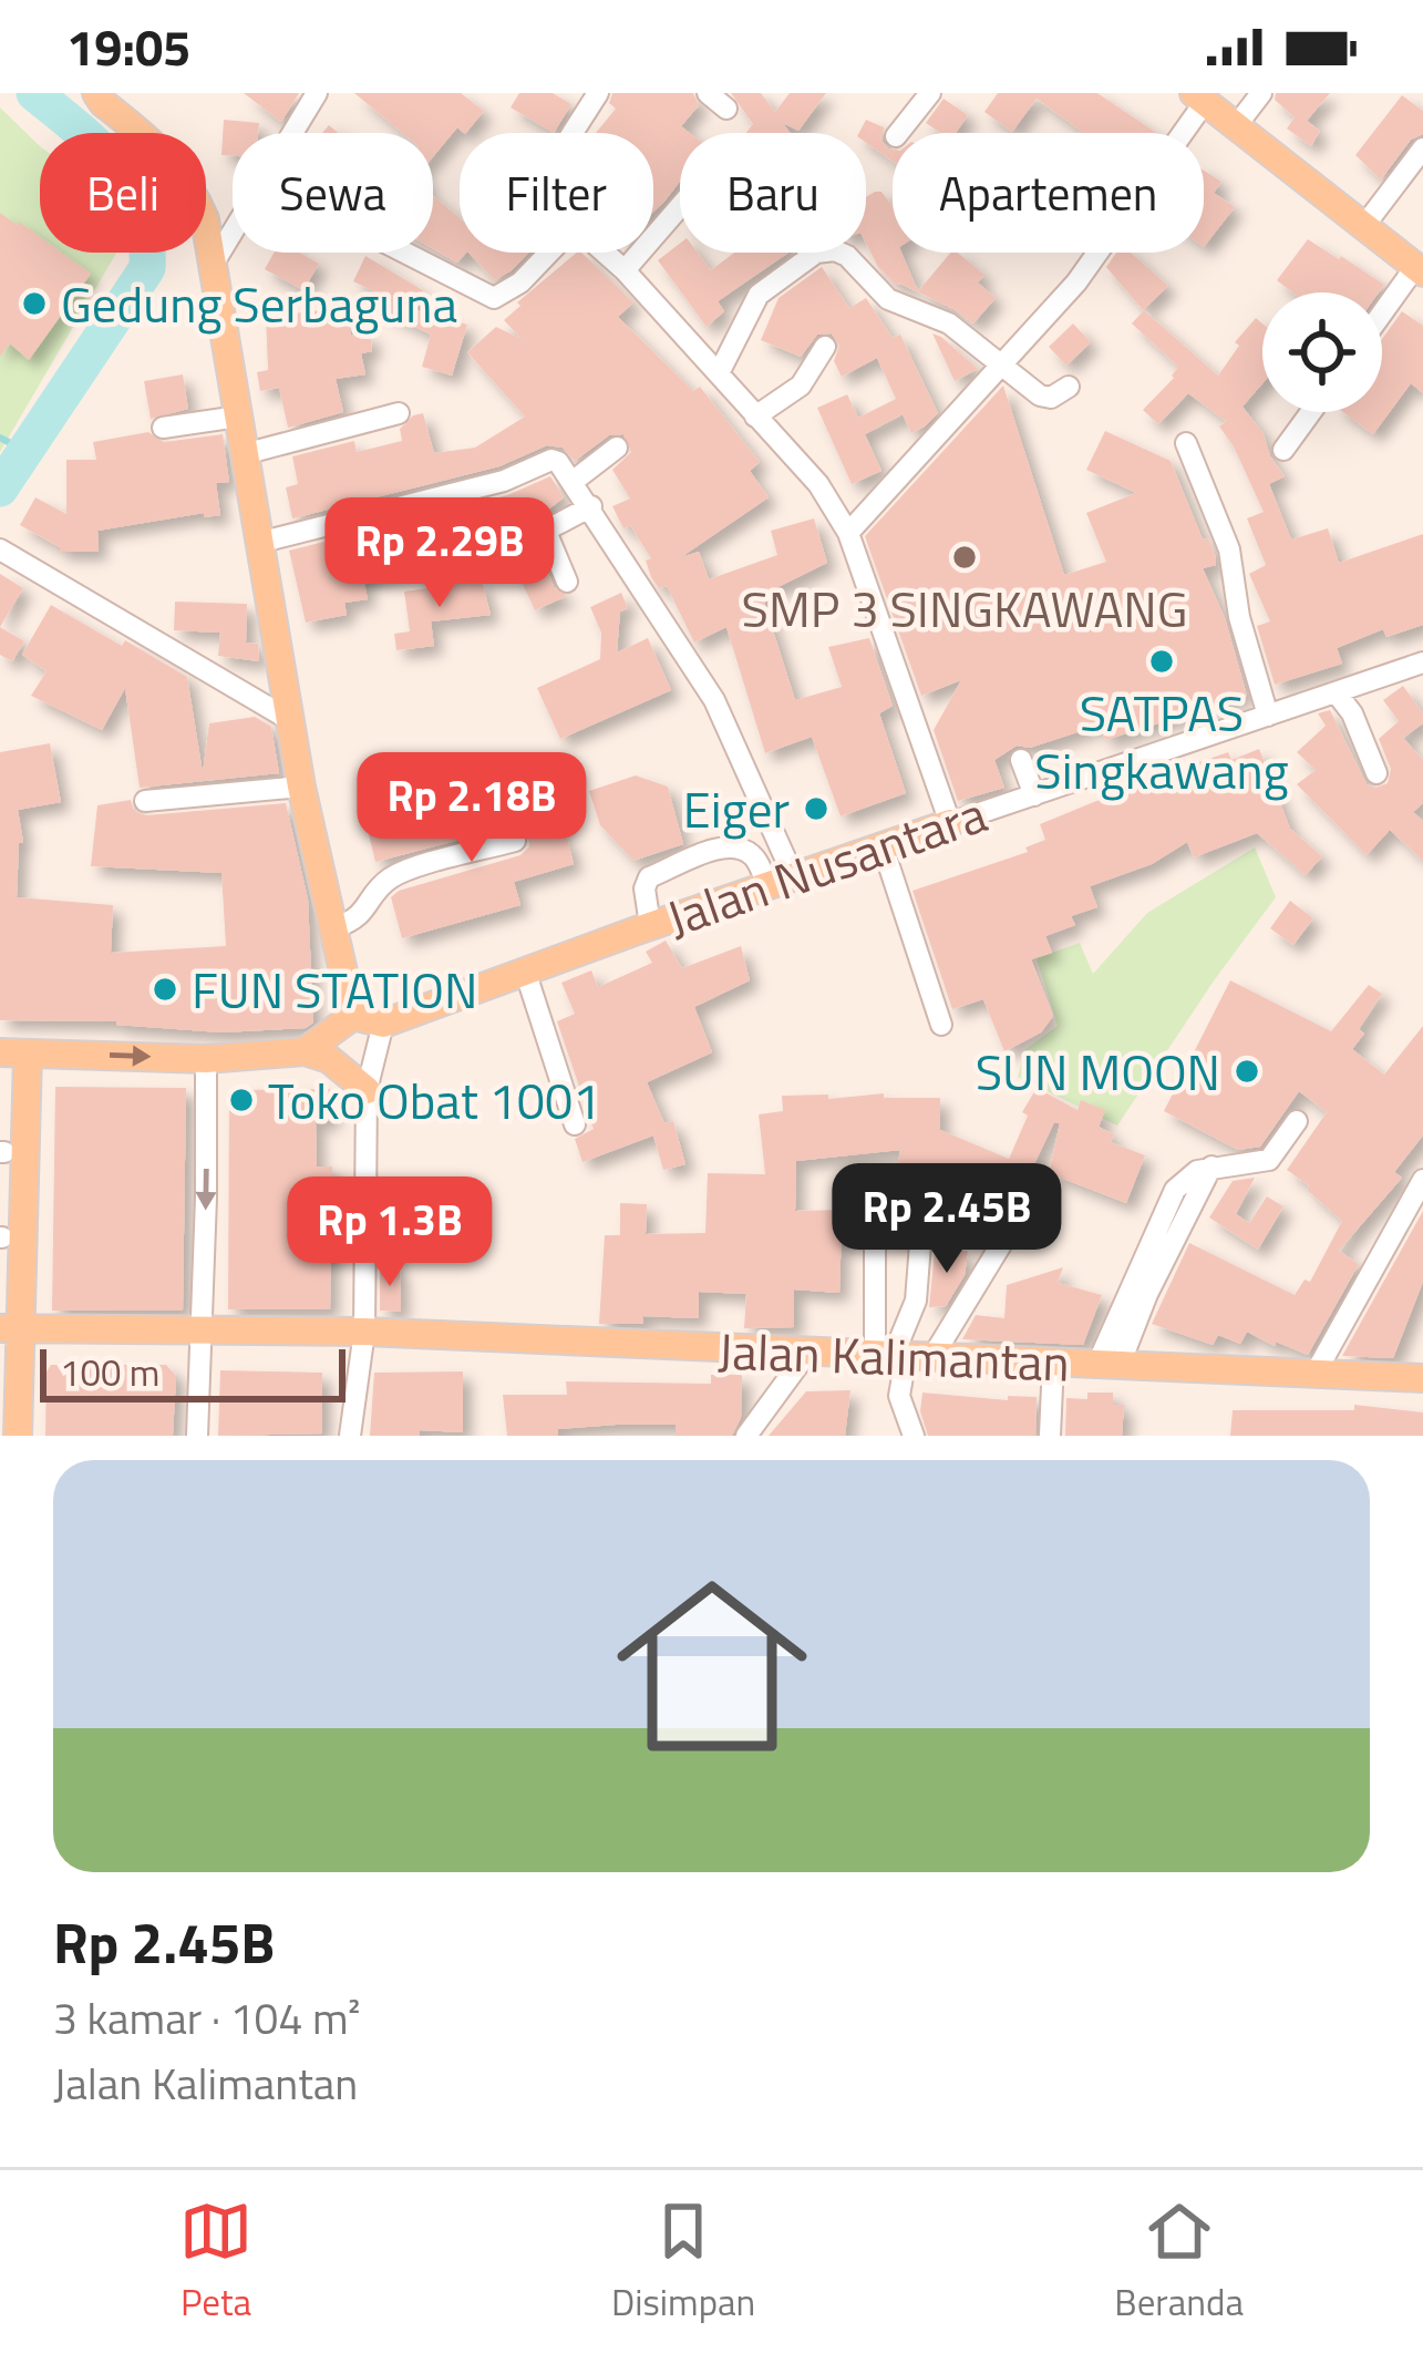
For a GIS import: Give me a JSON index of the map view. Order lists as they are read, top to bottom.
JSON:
{
  "streets": {
    "main road": ["Jalan Nusantara", "Jalan Kalimantan"]
  },
  "places": [
    "Gedung Serbaguna",
    "SMP 3 SINGKAWANG",
    "SATPAS Singkawang",
    "Eiger",
    "FUN STATION",
    "SUN MOON",
    "Toko Obat 1001"
  ],
  "scale_bar": "100 m",
  "page": {
    "status": "19:05",
    "chip": [
      "Beli",
      "Sewa",
      "Filter",
      "Baru",
      "Apartemen"
    ],
    "price": [
      "Rp 2.29B",
      "Rp 2.18B",
      "Rp 2.45B",
      "Rp 1.3B"
    ],
    "scale": "100 m",
    "list": [
      {
        "name": "Rp 2.45B",
        "note": "3 kamar · 104 m² · Jalan Kalimantan"
      }
    ],
    "tabs": ["Peta", "Disimpan", "Beranda"]
  }
}
